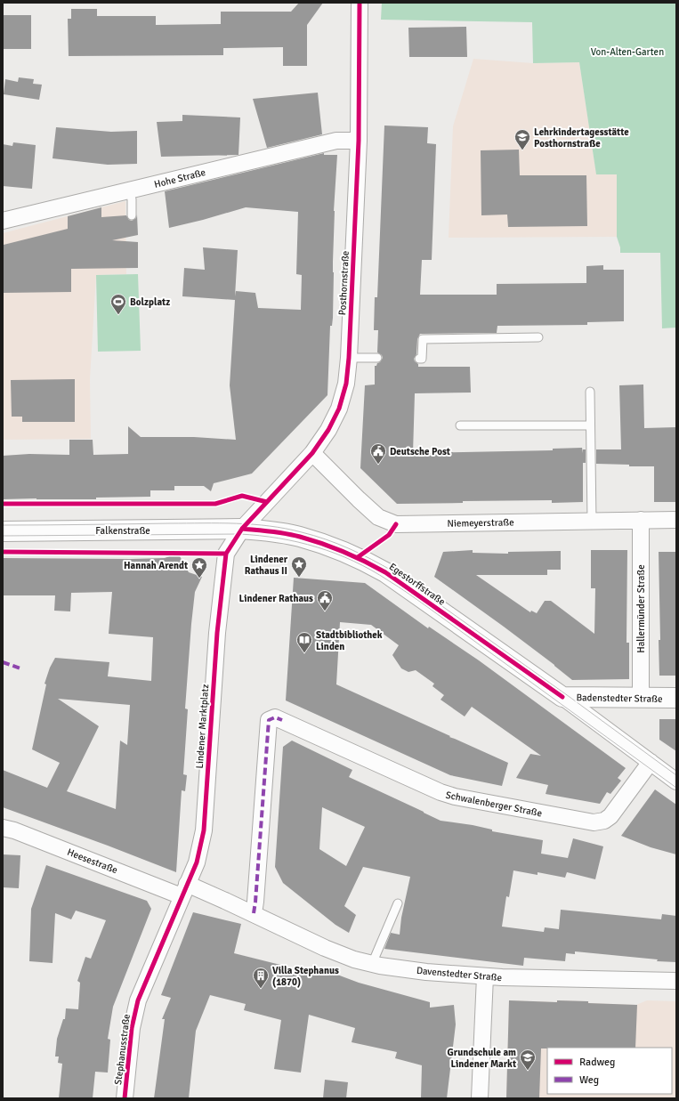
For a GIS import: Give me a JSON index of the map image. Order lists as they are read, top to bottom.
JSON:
{
  "streets": {
    "street": [
      "Hohe Straße",
      "Posthornstraße",
      "Niemeyerstraße",
      "Falkenstraße",
      "Egestorffstraße",
      "Hallermünder Straße",
      "Badenstedter Straße",
      "Lindener Marktplatz",
      "Schwalenberger Straße",
      "Heesestraße",
      "Davenstedter Straße",
      "Stephanusstraße"
    ]
  },
  "crossings": [
    ["Hohe Straße", "Posthornstraße"],
    ["Posthornstraße", "Niemeyerstraße"],
    ["Posthornstraße", "Falkenstraße"],
    ["Posthornstraße", "Egestorffstraße"],
    ["Posthornstraße", "Lindener Marktplatz"],
    ["Niemeyerstraße", "Hallermünder Straße"],
    ["Falkenstraße", "Egestorffstraße"],
    ["Falkenstraße", "Lindener Marktplatz"],
    ["Egestorffstraße", "Badenstedter Straße"],
    ["Egestorffstraße", "Lindener Marktplatz"],
    ["Egestorffstraße", "Schwalenberger Straße"],
    ["Hallermünder Straße", "Badenstedter Straße"],
    ["Lindener Marktplatz", "Heesestraße"],
    ["Lindener Marktplatz", "Stephanusstraße"],
    ["Schwalenberger Straße", "Davenstedter Straße"]
  ],
  "parks": ["Von-Alten-Garten"],
  "places": {
    "school or university": ["Lehrkindertagesstätte Posthornstraße", "Grundschule am Lindener Markt"],
    "sports": ["Bolzplatz"],
    "public building": ["Deutsche Post", "Lindener Rathaus"],
    "place": ["Lindener Rathaus II", "Hannah Arendt"],
    "library": ["Stadtbibliothek Linden"],
    "building": ["Villa Stephanus (1870)"]
  },
  "legend": ["Radweg", "Weg"]
}
